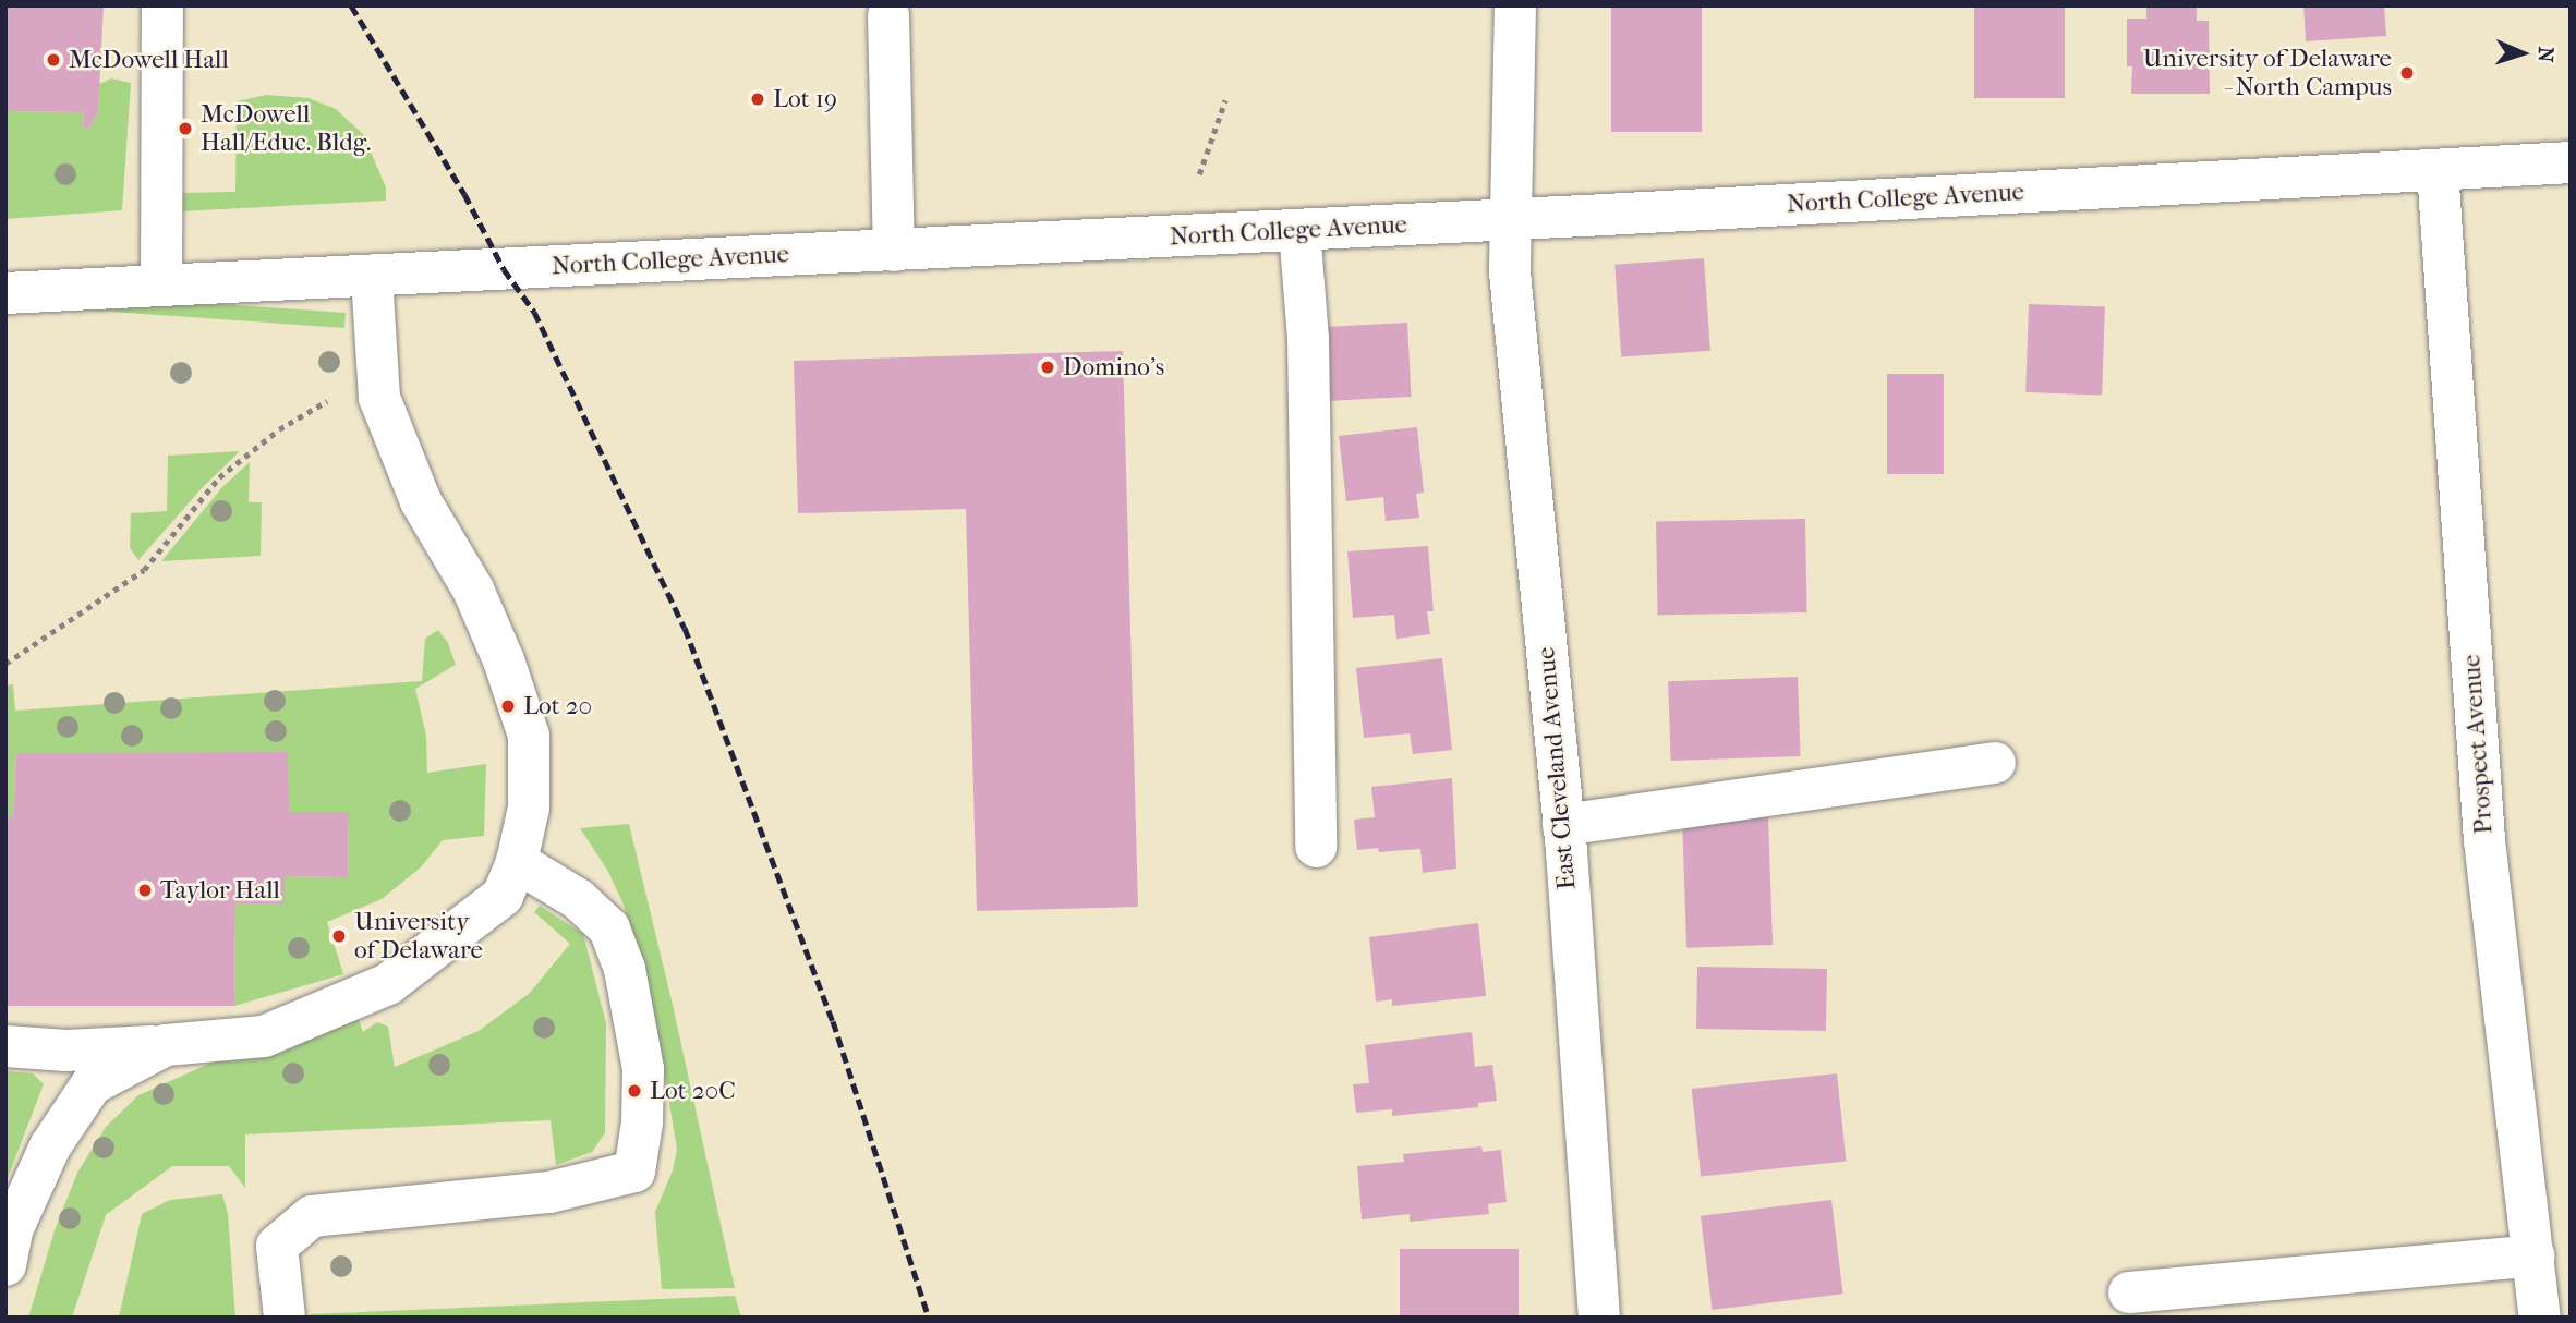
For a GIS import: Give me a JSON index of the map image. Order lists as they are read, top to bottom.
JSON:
{
  "streets": {
    "street": ["North College Avenue", "Prospect Avenue", "East Cleveland Avenue"]
  },
  "crossings": [
    ["North College Avenue", "Prospect Avenue"],
    ["North College Avenue", "East Cleveland Avenue"]
  ],
  "places": [
    "McDowell Hall",
    "University of Delaware - North Campus",
    "Lot 19",
    "McDowell Hall/Educ. Bldg.",
    "Domino's",
    "Lot 20",
    "Taylor Hall",
    "University of Delaware",
    "Lot 20C"
  ],
  "north": "right"
}
